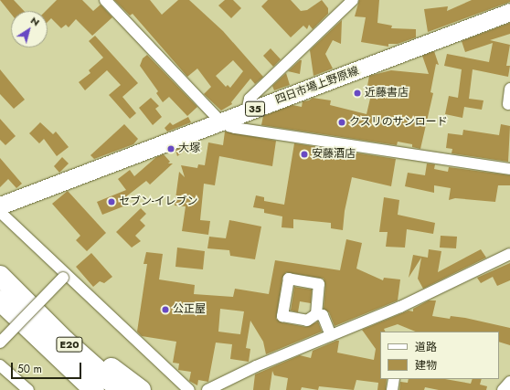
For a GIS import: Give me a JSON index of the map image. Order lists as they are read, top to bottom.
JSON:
{
  "streets": {
    "highway": ["E20"],
    "main road": ["四日市場上野原線", "35"]
  },
  "places": [
    "近藤書店",
    "クスリのサンロード",
    "大塚",
    "安藤酒店",
    "セブン-イレブン",
    "公正屋"
  ],
  "legend": ["道路", "建物"],
  "scale_bar": "50 m",
  "north": "top right"
}
